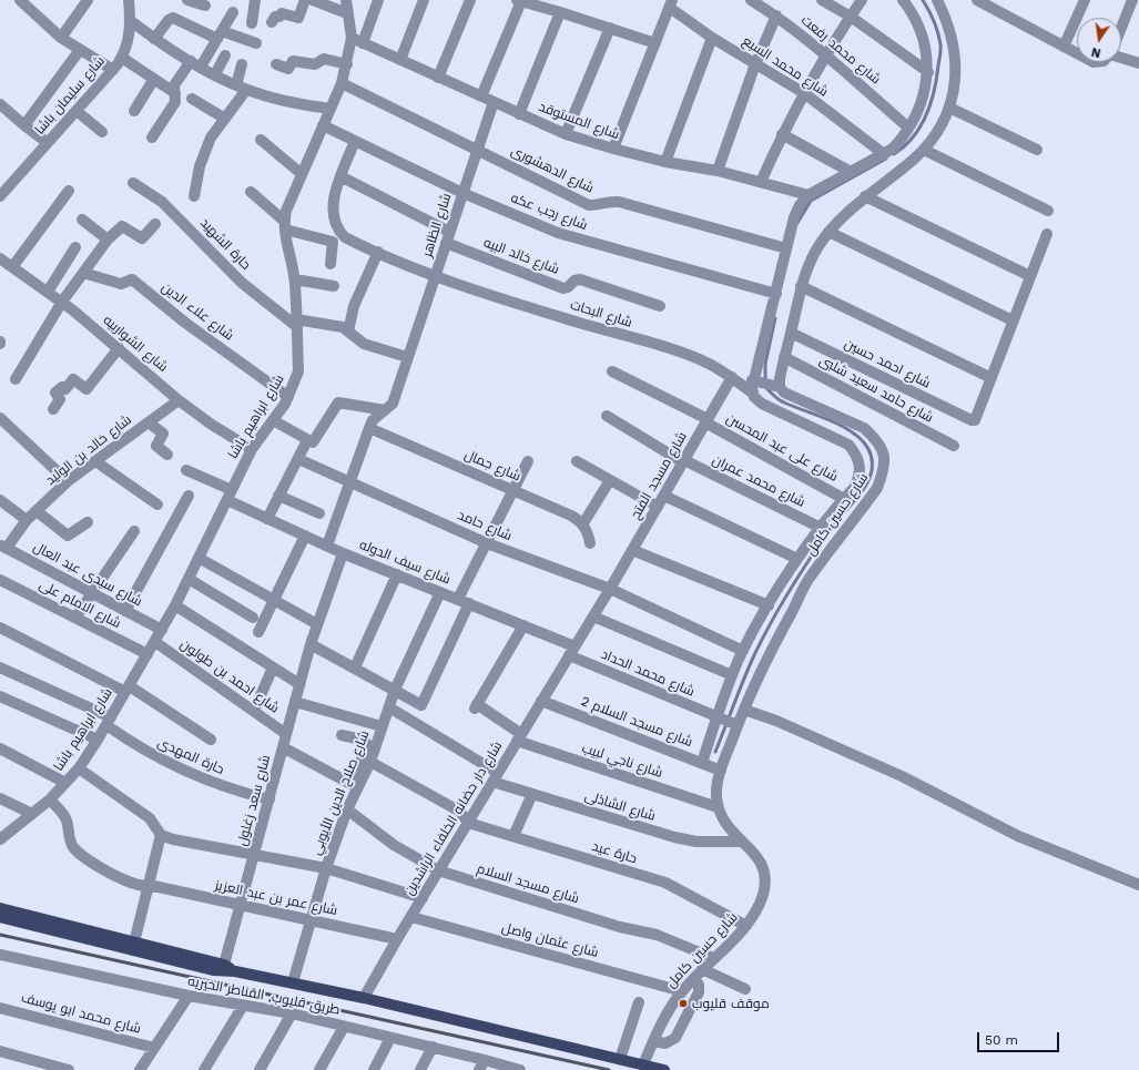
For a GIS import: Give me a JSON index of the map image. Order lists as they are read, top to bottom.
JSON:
{
  "streets": {
    "main road": ["طريق قليوب, القناطر الخيريه"],
    "street": [
      "شارع محمد رفعت",
      "شارع محمد السبع",
      "شارع سليمان باشا",
      "شارع المستوقد",
      "شارع الدهشورى",
      "شارع رجب عكه",
      "شارع الظاهر",
      "حارة الشهيد",
      "شارع خالد البيه",
      "شارع علاء الدين",
      "شارع البحات",
      "شارع الشواربيه",
      "شارع احمد حسين",
      "شارع حامد سعيد شلبى",
      "شارع ابراهيم باشا",
      "شارع على عبد المحسن",
      "شارع خالد بن الوليد",
      "شارع جمال",
      "شارع مسجد الفتح",
      "شارع محمد عمران",
      "شارع حسين كامل",
      "شارع حامد",
      "شارع سيف الدوله",
      "شارع سيدى عبد العال",
      "شارع الامام على",
      "شارع محمد الحداد",
      "شارع احمد بن طولون",
      "شارع مسجد السلام 2",
      "حارة المهدى",
      "شارع ناجي لبيب",
      "شارع صلاح الدين الأيوبي",
      "شارع سعد زغلول",
      "شارع الشاذلى",
      "شارع دار حضانه الخلفاء الراشدين",
      "حارة عيد",
      "شارع مسجد السلام",
      "شارع عمر بن عبد العزيز",
      "شارع عثمان واصل",
      "شارع محمد ابو يوسف"
    ]
  },
  "crossings": [
    ["شارع المستوقد", "شارع الظاهر"],
    ["شارع المستوقد", "شارع ابراهيم باشا"],
    ["شارع الدهشورى", "شارع الظاهر"],
    ["شارع الدهشورى", "شارع ابراهيم باشا"],
    ["شارع رجب عكه", "شارع الظاهر"],
    ["شارع رجب عكه", "شارع البحات"],
    ["شارع رجب عكه", "شارع ابراهيم باشا"],
    ["شارع الظاهر", "شارع خالد البيه"],
    ["شارع الظاهر", "شارع البحات"],
    ["شارع الظاهر", "شارع جمال"],
    ["حارة الشهيد", "شارع ابراهيم باشا"],
    ["شارع خالد البيه", "شارع البحات"],
    ["شارع علاء الدين", "شارع ابراهيم باشا"],
    ["شارع البحات", "شارع مسجد الفتح"],
    ["شارع البحات", "شارع حسين كامل"],
    ["شارع الشواربيه", "شارع ابراهيم باشا"],
    ["شارع الشواربيه", "شارع خالد بن الوليد"],
    ["شارع ابراهيم باشا", "شارع سيف الدوله"],
    ["شارع ابراهيم باشا", "شارع سيدى عبد العال"],
    ["شارع ابراهيم باشا", "شارع الامام على"],
    ["شارع ابراهيم باشا", "شارع احمد بن طولون"],
    ["شارع ابراهيم باشا", "حارة المهدى"],
    ["شارع ابراهيم باشا", "شارع عمر بن عبد العزيز"],
    ["شارع على عبد المحسن", "شارع مسجد الفتح"],
    ["شارع على عبد المحسن", "شارع حسين كامل"],
    ["شارع خالد بن الوليد", "شارع سيدى عبد العال"],
    ["شارع مسجد الفتح", "شارع محمد عمران"],
    ["شارع مسجد الفتح", "شارع حامد"],
    ["شارع مسجد الفتح", "شارع دار حضانه الخلفاء الراشدين"],
    ["شارع محمد عمران", "شارع حسين كامل"],
    ["شارع حسين كامل", "شارع حامد"],
    ["شارع حسين كامل", "شارع محمد الحداد"],
    ["شارع حسين كامل", "شارع مسجد السلام 2"],
    ["شارع حسين كامل", "شارع ناجي لبيب"],
    ["شارع حسين كامل", "شارع الشاذلى"],
    ["شارع حسين كامل", "حارة عيد"],
    ["شارع حسين كامل", "شارع مسجد السلام"],
    ["شارع حسين كامل", "شارع عثمان واصل"],
    ["شارع حسين كامل", "طريق قليوب, القناطر الخيريه"],
    ["شارع سيف الدوله", "شارع محمد الحداد"],
    ["شارع سيف الدوله", "شارع ناجي لبيب"],
    ["شارع سيف الدوله", "شارع صلاح الدين الأيوبي"],
    ["شارع سيف الدوله", "شارع سعد زغلول"],
    ["شارع سيف الدوله", "شارع دار حضانه الخلفاء الراشدين"],
    ["شارع محمد الحداد", "شارع دار حضانه الخلفاء الراشدين"],
    ["شارع احمد بن طولون", "شارع سعد زغلول"],
    ["شارع مسجد السلام 2", "شارع دار حضانه الخلفاء الراشدين"],
    ["حارة المهدى", "شارع سعد زغلول"],
    ["شارع ناجي لبيب", "شارع دار حضانه الخلفاء الراشدين"],
    ["شارع صلاح الدين الأيوبي", "شارع الشاذلى"],
    ["شارع صلاح الدين الأيوبي", "شارع مسجد السلام"],
    ["شارع صلاح الدين الأيوبي", "شارع عمر بن عبد العزيز"],
    ["شارع صلاح الدين الأيوبي", "طريق قليوب, القناطر الخيريه"],
    ["شارع سعد زغلول", "شارع عمر بن عبد العزيز"],
    ["شارع سعد زغلول", "طريق قليوب, القناطر الخيريه"],
    ["شارع الشاذلى", "شارع دار حضانه الخلفاء الراشدين"],
    ["شارع دار حضانه الخلفاء الراشدين", "حارة عيد"],
    ["شارع دار حضانه الخلفاء الراشدين", "شارع مسجد السلام"],
    ["شارع دار حضانه الخلفاء الراشدين", "شارع عمر بن عبد العزيز"],
    ["شارع دار حضانه الخلفاء الراشدين", "شارع عثمان واصل"],
    ["شارع دار حضانه الخلفاء الراشدين", "طريق قليوب, القناطر الخيريه"]
  ],
  "places": ["موقف قليوب"],
  "scale_bar": "50 m",
  "north": "bottom"
}
